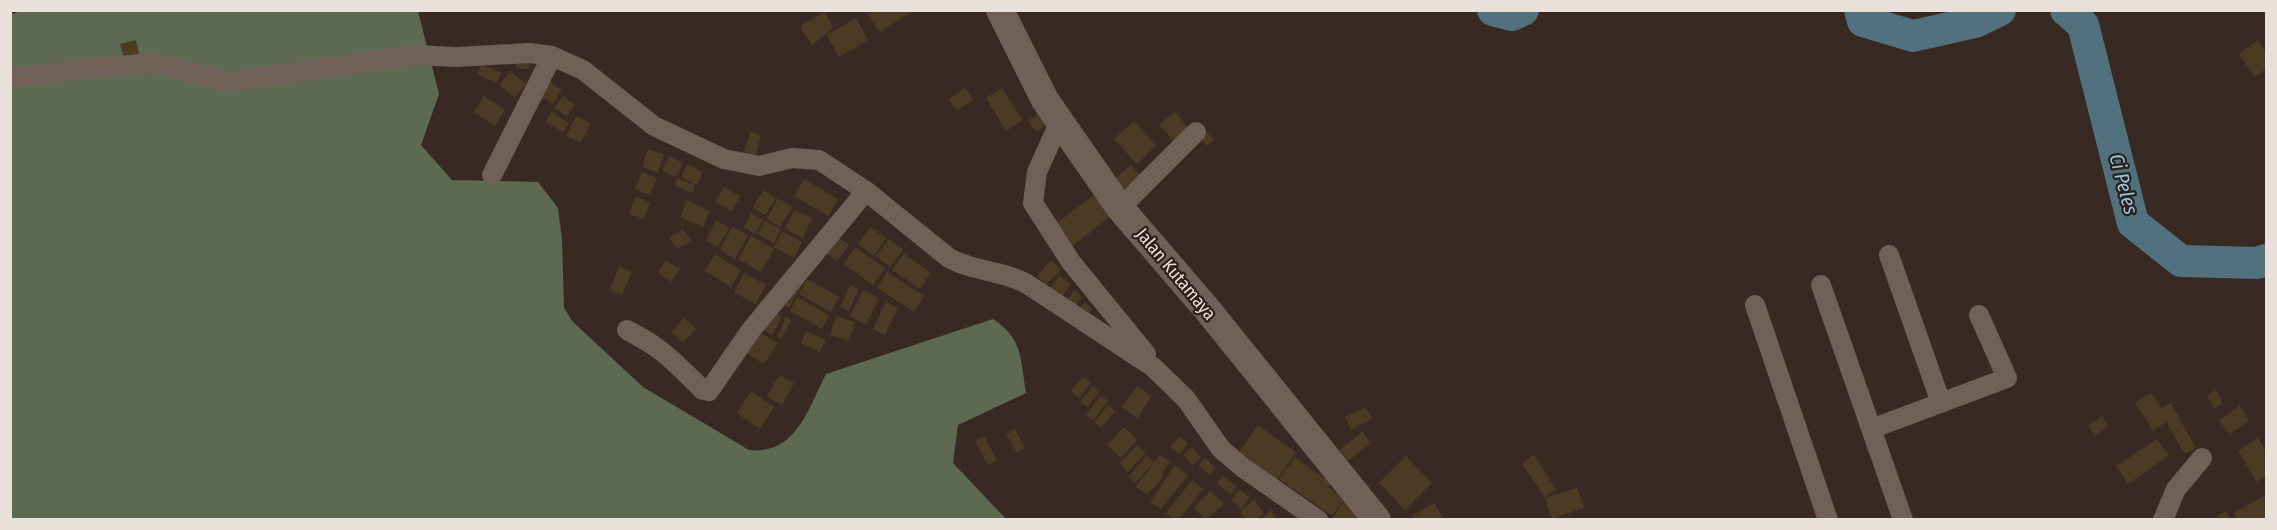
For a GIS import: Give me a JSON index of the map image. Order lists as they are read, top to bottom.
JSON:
{
  "streets": {
    "main road": ["Jalan Kutamaya"]
  },
  "water": ["Ci Peles"]
}
